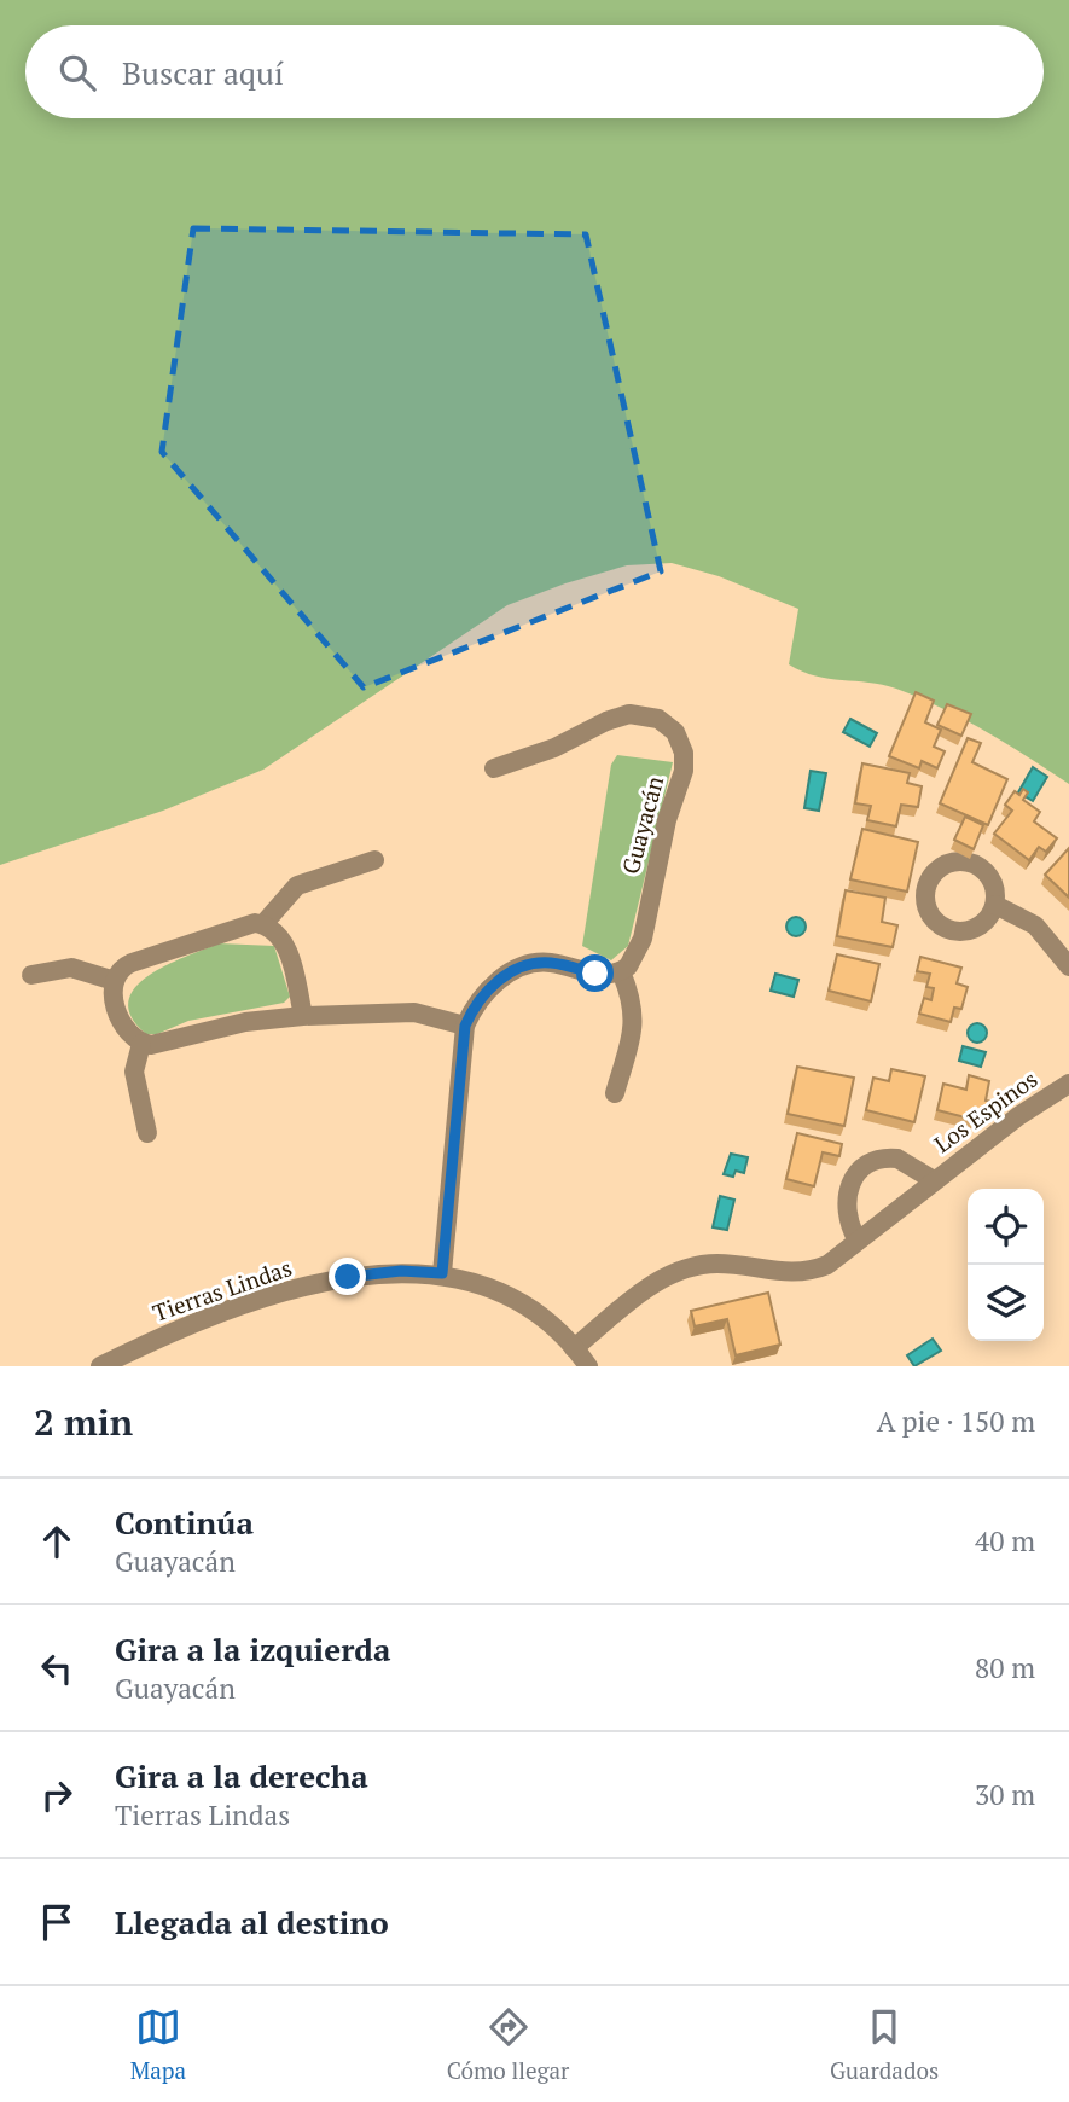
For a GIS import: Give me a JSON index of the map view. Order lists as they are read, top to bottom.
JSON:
{
  "streets": {
    "street": ["Guayacán", "Los Espinos", "Tierras Lindas"]
  },
  "crossings": [
    ["Los Espinos", "Tierras Lindas"]
  ],
  "page": {
    "search": "Buscar aquí",
    "heading": ["2 min", "A pie · 150 m"],
    "list": [
      ["Continúa", "Guayacán", "40 m"],
      ["Gira a la izquierda", "Guayacán", "80 m"],
      ["Gira a la derecha", "Tierras Lindas", "30 m"],
      "Llegada al destino"
    ],
    "nav": ["Mapa", "Cómo llegar", "Guardados"]
  }
}
